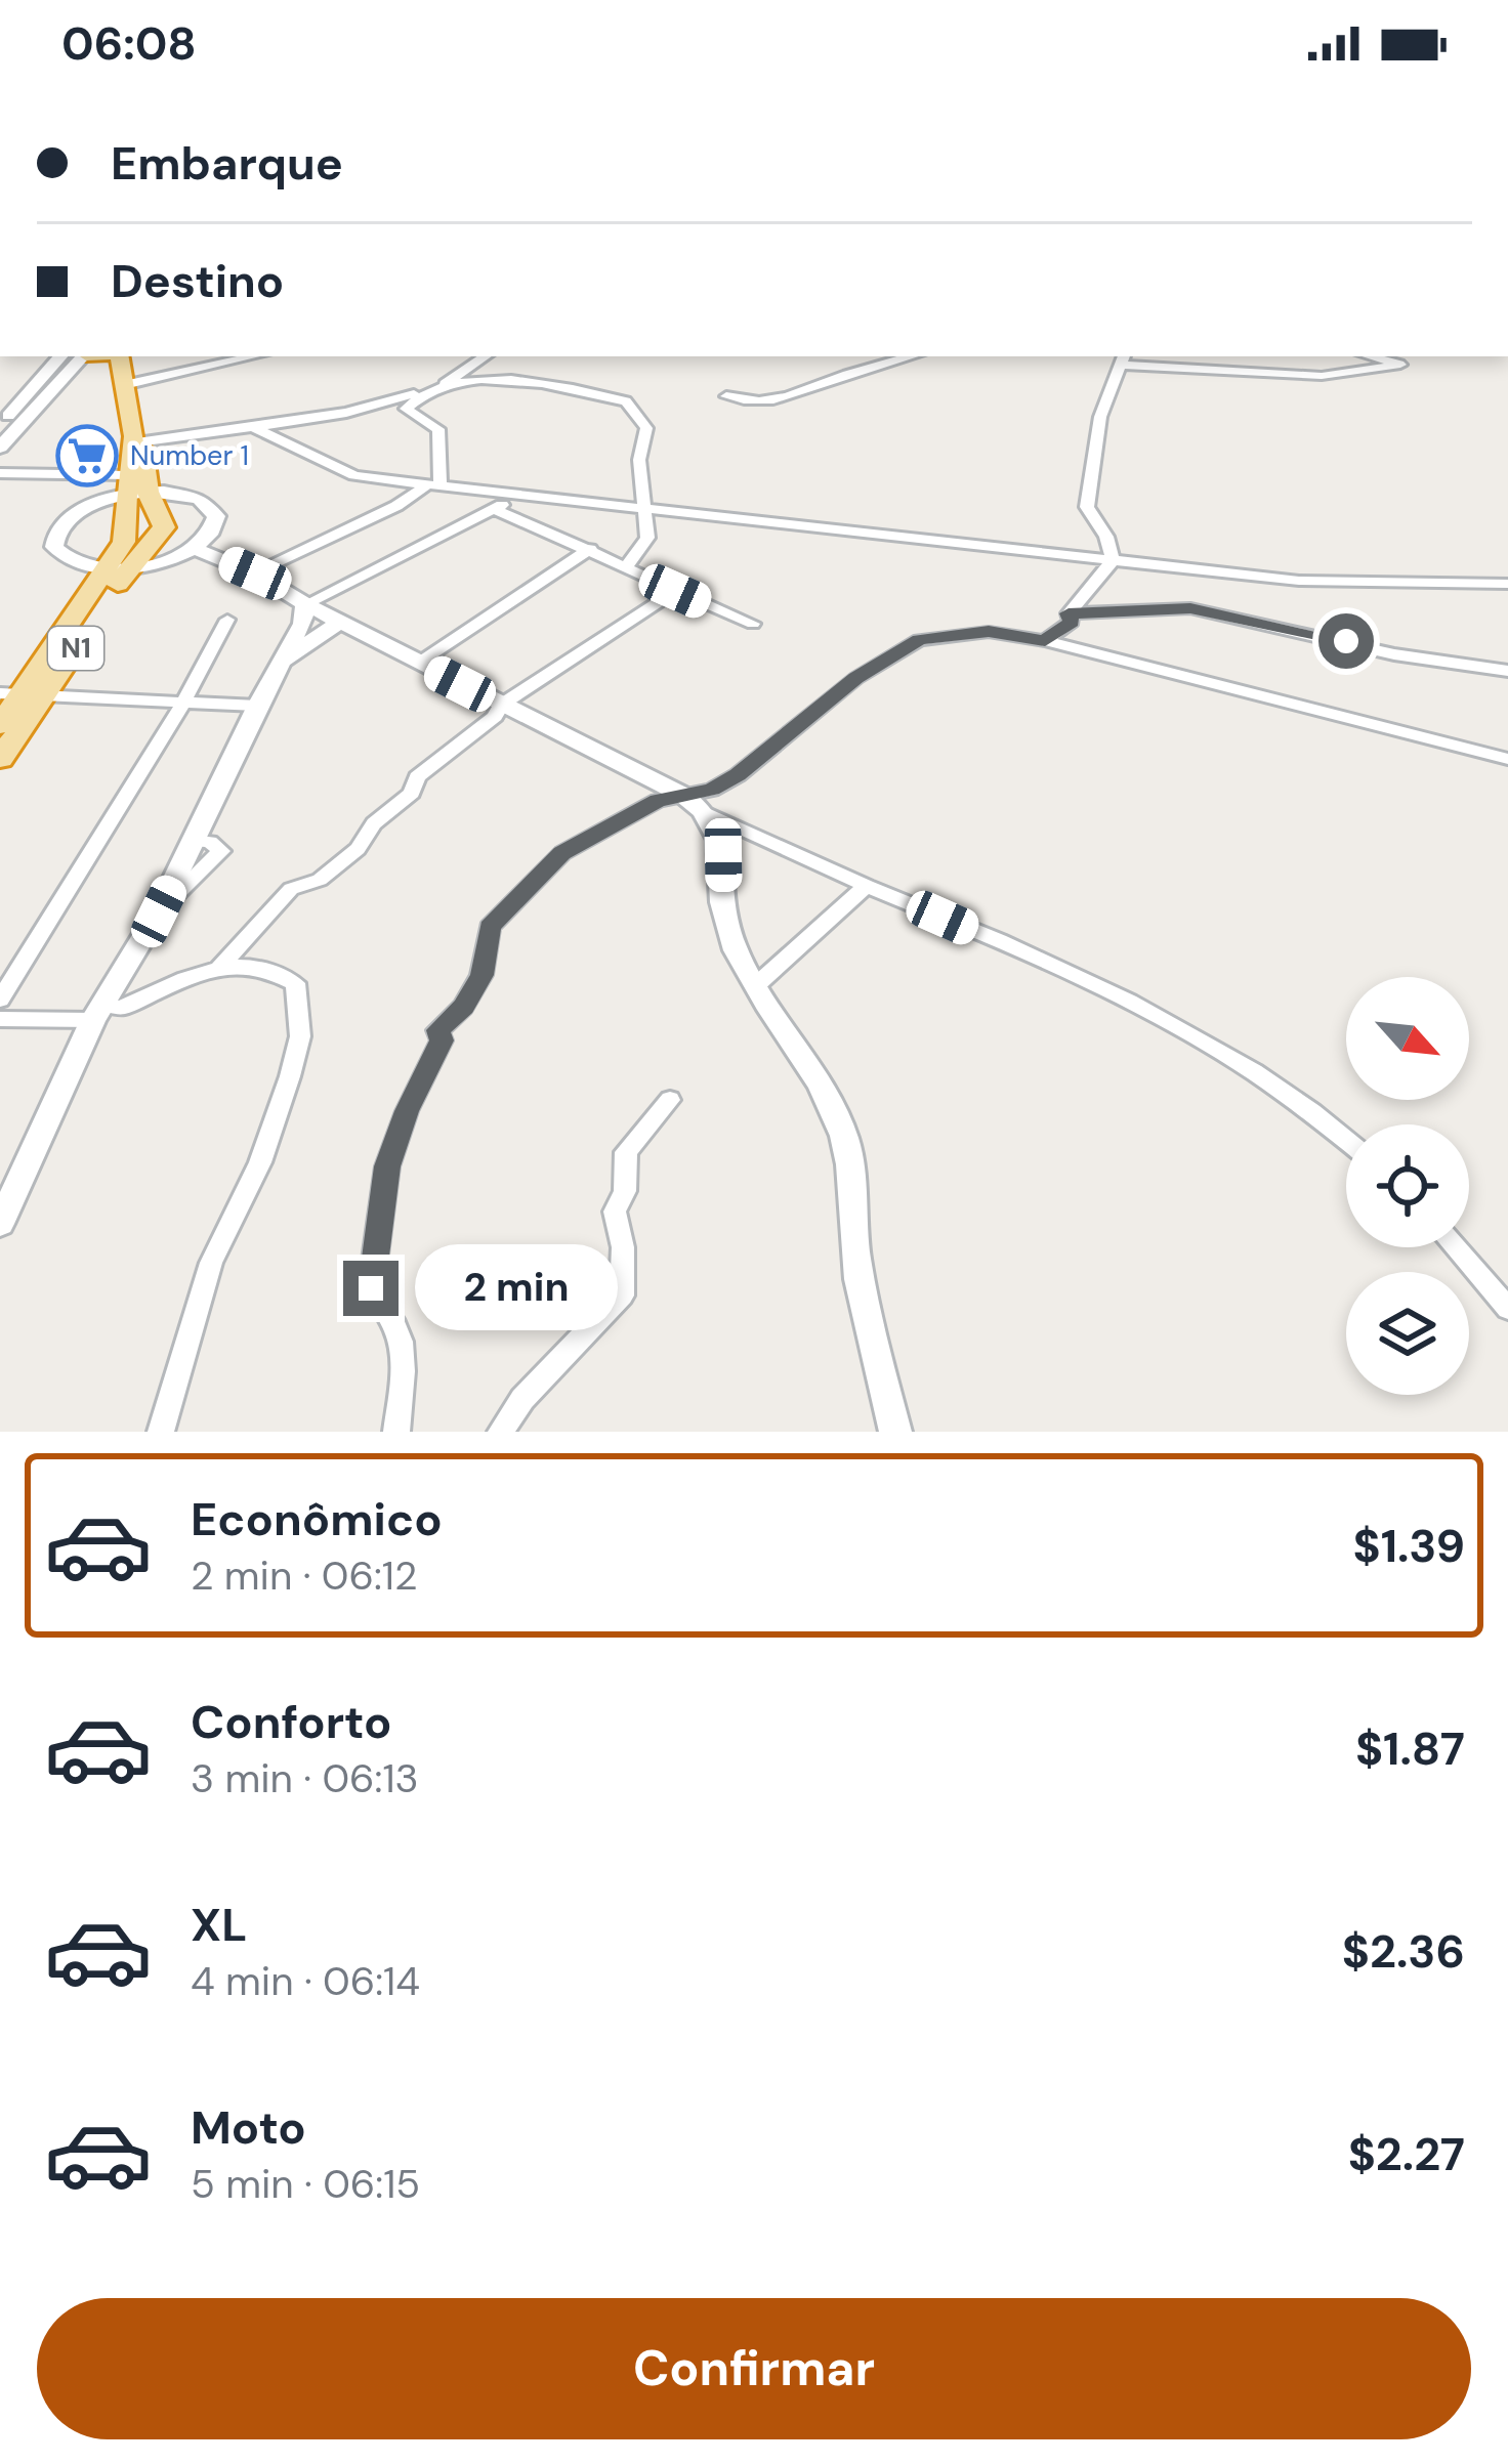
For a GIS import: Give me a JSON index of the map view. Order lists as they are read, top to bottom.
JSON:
{
  "streets": {
    "highway": ["N1"]
  },
  "places": {
    "supermarket": ["Number 1"]
  },
  "north": "bottom right",
  "page": {
    "status": "06:08",
    "banner": ["Embarque", "Destino"],
    "bubble": "2 min",
    "list": [
      {
        "name": "Econômico",
        "note": "2 min · 06:12",
        "value": "$1.39"
      },
      {
        "name": "Conforto",
        "note": "3 min · 06:13",
        "value": "$1.87"
      },
      {
        "name": "XL",
        "note": "4 min · 06:14",
        "value": "$2.36"
      },
      {
        "name": "Moto",
        "note": "5 min · 06:15",
        "value": "$2.27"
      }
    ],
    "buttons": "Confirmar"
  }
}
